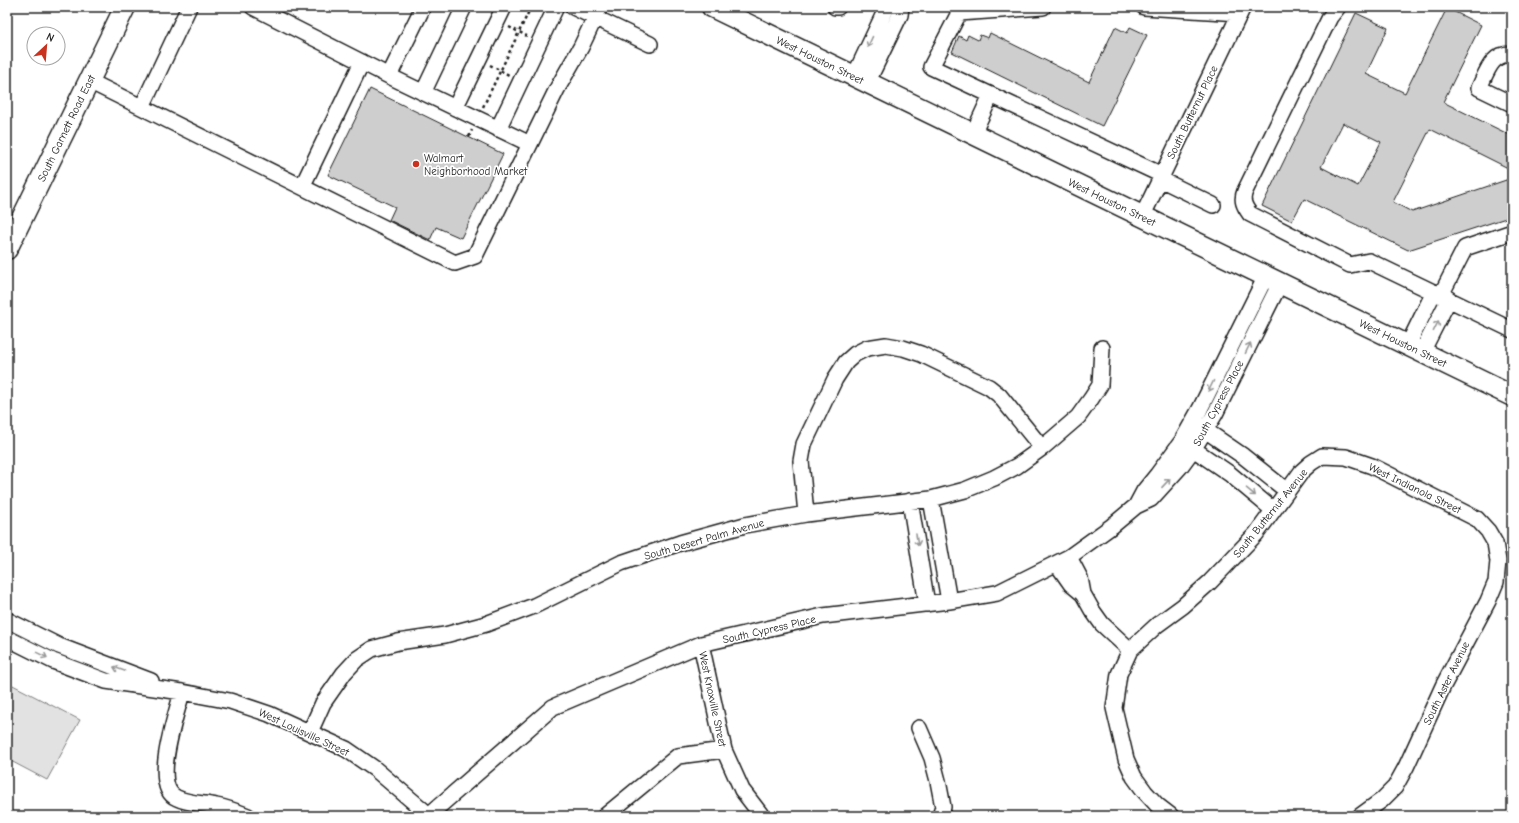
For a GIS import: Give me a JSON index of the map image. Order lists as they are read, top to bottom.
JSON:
{
  "streets": {
    "main road": ["West Houston Street", "South Garnett Road East"],
    "street": [
      "South Butternut Place",
      "South Cypress Place",
      "West Indianola Street",
      "South Butternut Avenue",
      "South Desert Palm Avenue",
      "South Aster Avenue",
      "West Knoxville Street",
      "West Louisville Street"
    ]
  },
  "crossings": [
    ["West Houston Street", "South Butternut Place"],
    ["West Houston Street", "South Cypress Place"],
    ["South Cypress Place", "West Knoxville Street"],
    ["South Cypress Place", "West Louisville Street"],
    ["West Indianola Street", "South Butternut Avenue"],
    ["West Indianola Street", "South Aster Avenue"],
    ["South Desert Palm Avenue", "West Louisville Street"]
  ],
  "places": ["Walmart Neighborhood Market"],
  "north": "top right"
}
